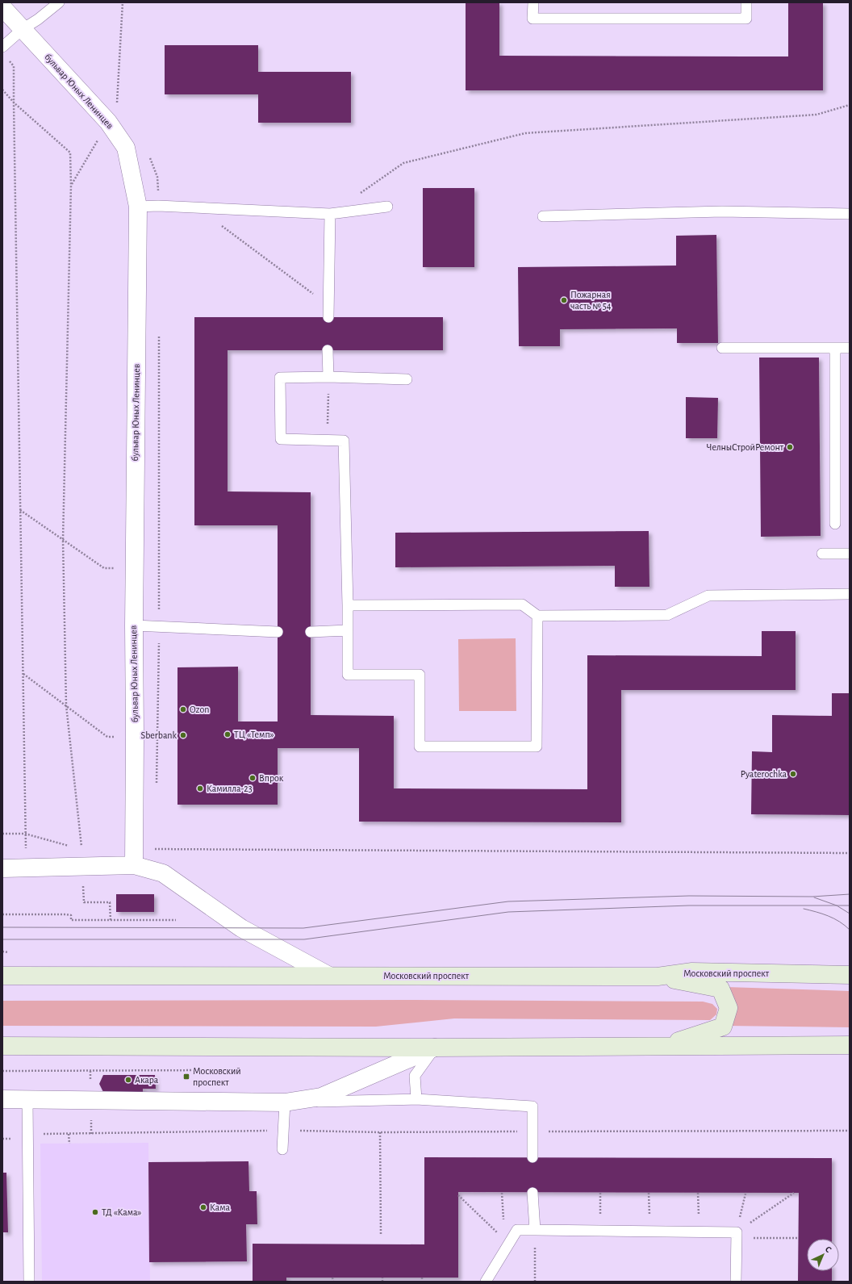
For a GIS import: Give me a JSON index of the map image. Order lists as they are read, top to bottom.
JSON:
{
  "streets": {
    "main road": ["Московский проспект"],
    "street": ["бульвар Юных Ленинцев"]
  },
  "places": {
    "other": [
      "Пожарная часть № 54",
      "ЧелныСтройРемонт",
      "Ozon",
      "ТЦ «Темп»",
      "Sberbank",
      "Pyaterochka",
      "Впрок",
      "Камилла-23",
      "Акара",
      "Кама",
      "ТД «Кама»"
    ],
    "transit": ["Московский проспект"]
  },
  "north": "top right"
}
